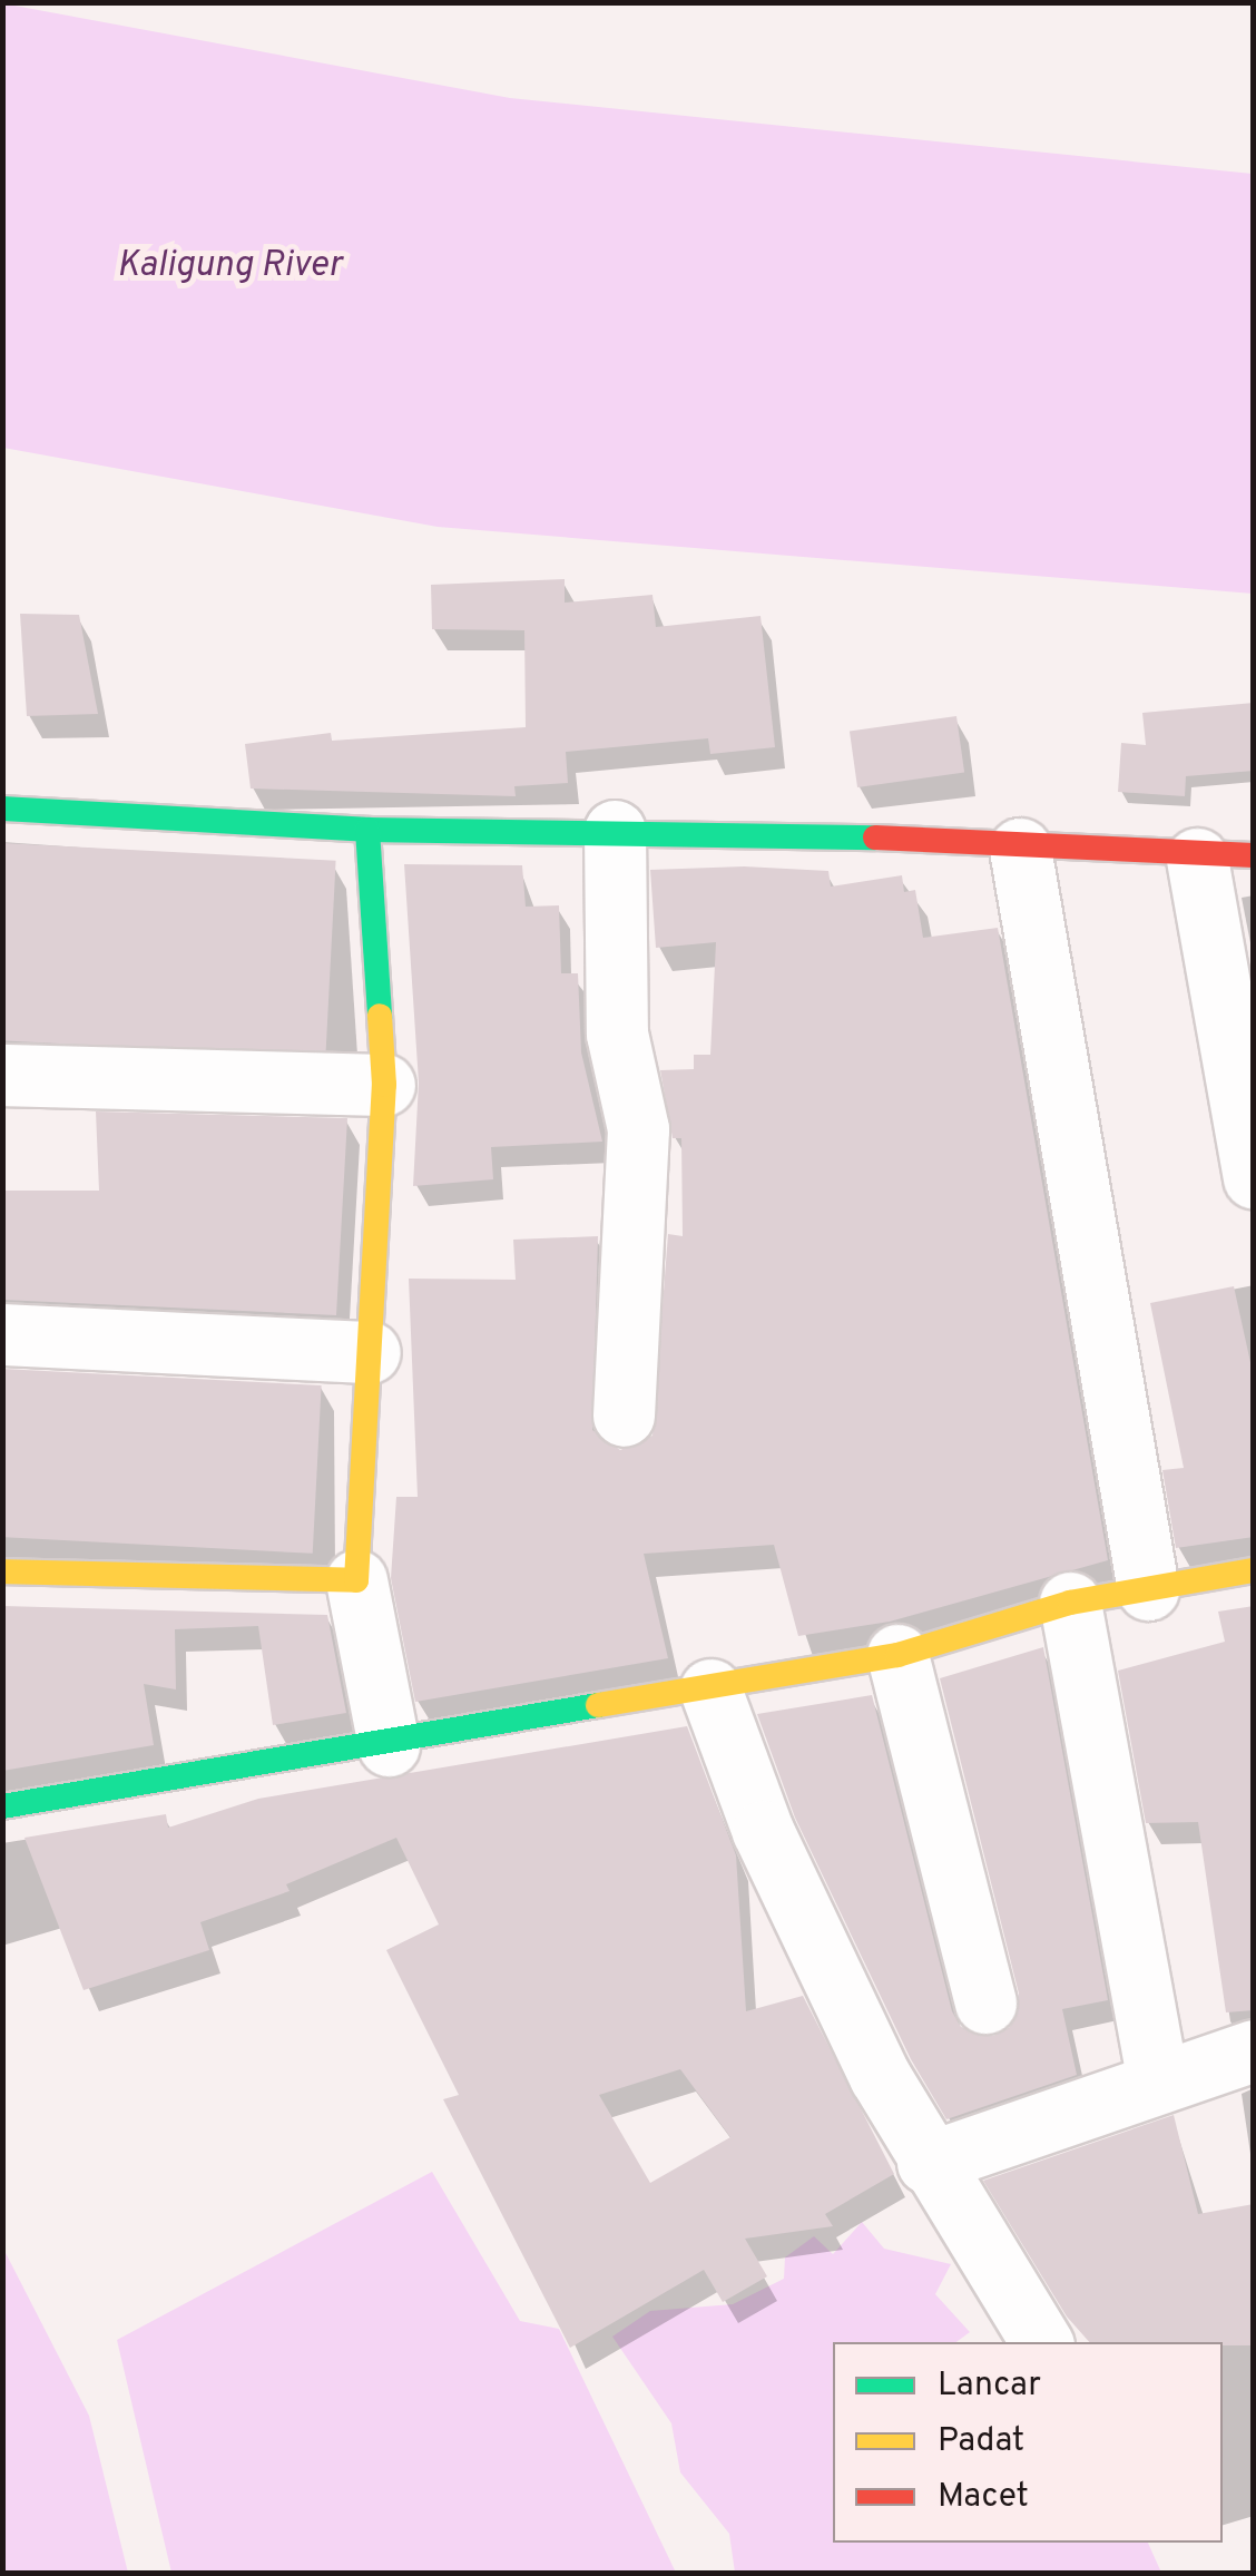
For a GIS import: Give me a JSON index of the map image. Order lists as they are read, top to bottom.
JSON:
{
  "water": ["Kaligung River"],
  "legend": ["Lancar", "Padat", "Macet"]
}
